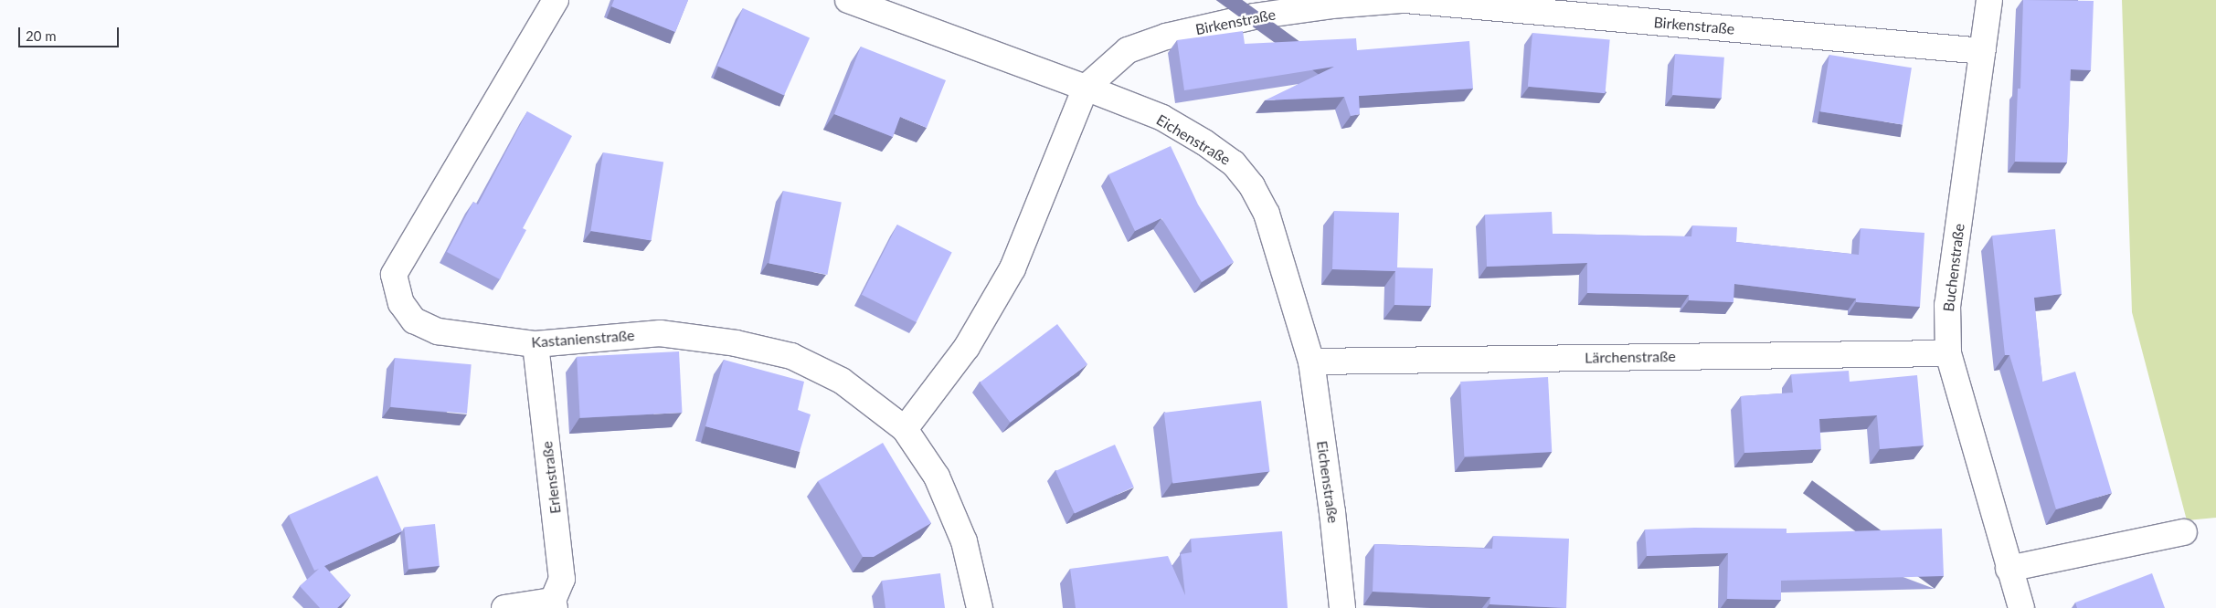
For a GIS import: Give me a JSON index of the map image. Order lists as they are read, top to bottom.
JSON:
{
  "streets": {
    "street": [
      "Birkenstraße",
      "Eichenstraße",
      "Buchenstraße",
      "Kastanienstraße",
      "Lärchenstraße",
      "Erlenstraße"
    ]
  },
  "crossings": [
    ["Birkenstraße", "Eichenstraße"],
    ["Birkenstraße", "Buchenstraße"],
    ["Eichenstraße", "Lärchenstraße"],
    ["Buchenstraße", "Lärchenstraße"],
    ["Kastanienstraße", "Erlenstraße"]
  ],
  "scale_bar": "20 m"
}
